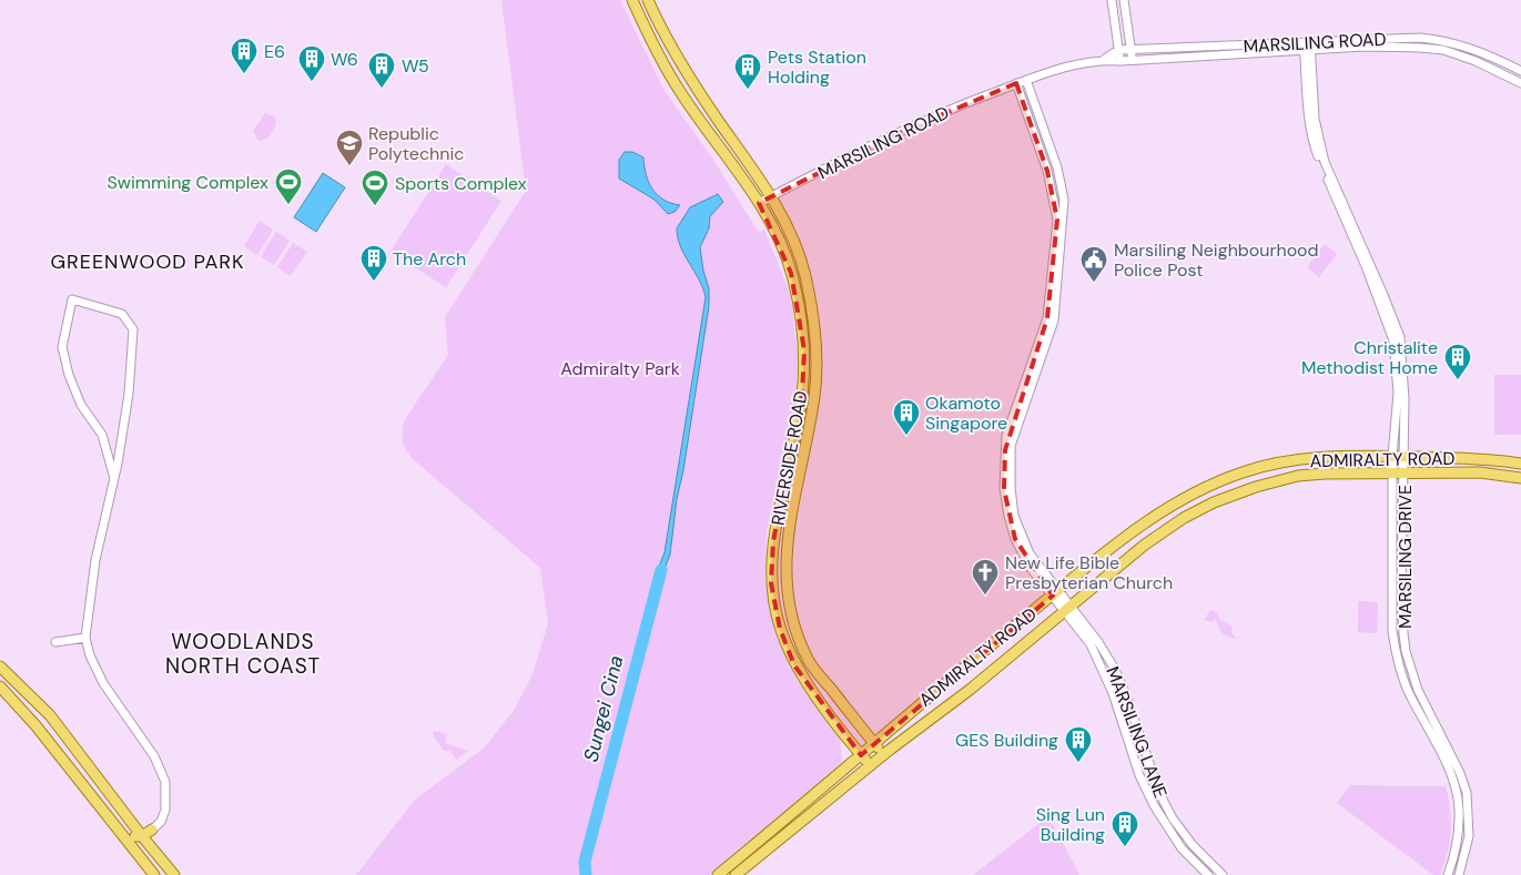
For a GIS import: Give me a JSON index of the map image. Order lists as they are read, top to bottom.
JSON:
{
  "streets": {
    "main road": ["RIVERSIDE ROAD", "ADMIRALTY ROAD"],
    "street": ["MARSILING ROAD", "MARSILING DRIVE", "MARSILING LANE"]
  },
  "crossings": [
    ["MARSILING ROAD", "RIVERSIDE ROAD"],
    ["MARSILING ROAD", "MARSILING DRIVE"],
    ["MARSILING ROAD", "MARSILING LANE"],
    ["RIVERSIDE ROAD", "ADMIRALTY ROAD"],
    ["ADMIRALTY ROAD", "MARSILING DRIVE"],
    ["ADMIRALTY ROAD", "MARSILING LANE"]
  ],
  "districts": ["GREENWOOD PARK", "WOODLANDS NORTH COAST"],
  "water": ["Sungei Cina"],
  "parks": ["Admiralty Park"],
  "places": {
    "building": [
      "E6",
      "W6",
      "W5",
      "Pets Station Holding",
      "The Arch",
      "Christalite Methodist Home",
      "Okamoto Singapore",
      "GES Building",
      "Sing Lun Building"
    ],
    "school or university": ["Republic Polytechnic"],
    "sports": ["Swimming Complex", "Sports Complex"],
    "public building": ["Marsiling Neighbourhood Police Post"],
    "church": ["New Life Bible Presbyterian Church"]
  }
}
